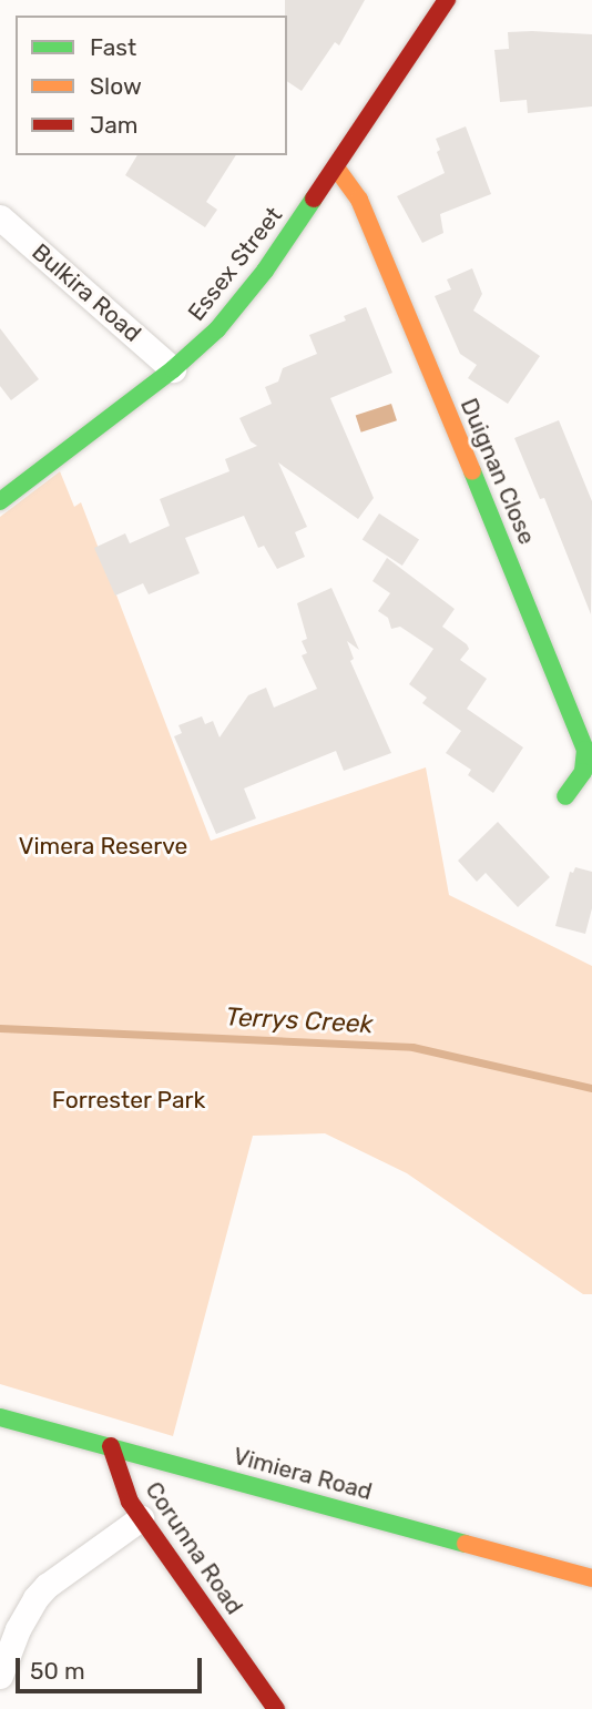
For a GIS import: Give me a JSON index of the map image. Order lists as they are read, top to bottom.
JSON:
{
  "streets": {
    "street": [
      "Essex Street",
      "Bulkira Road",
      "Duignan Close",
      "Vimiera Road",
      "Corunna Road"
    ]
  },
  "crossings": [
    ["Essex Street", "Bulkira Road"],
    ["Essex Street", "Duignan Close"],
    ["Vimiera Road", "Corunna Road"]
  ],
  "water": ["Terrys Creek"],
  "parks": ["Vimera Reserve", "Forrester Park"],
  "legend": ["Fast", "Slow", "Jam"],
  "scale_bar": "50 m"
}
